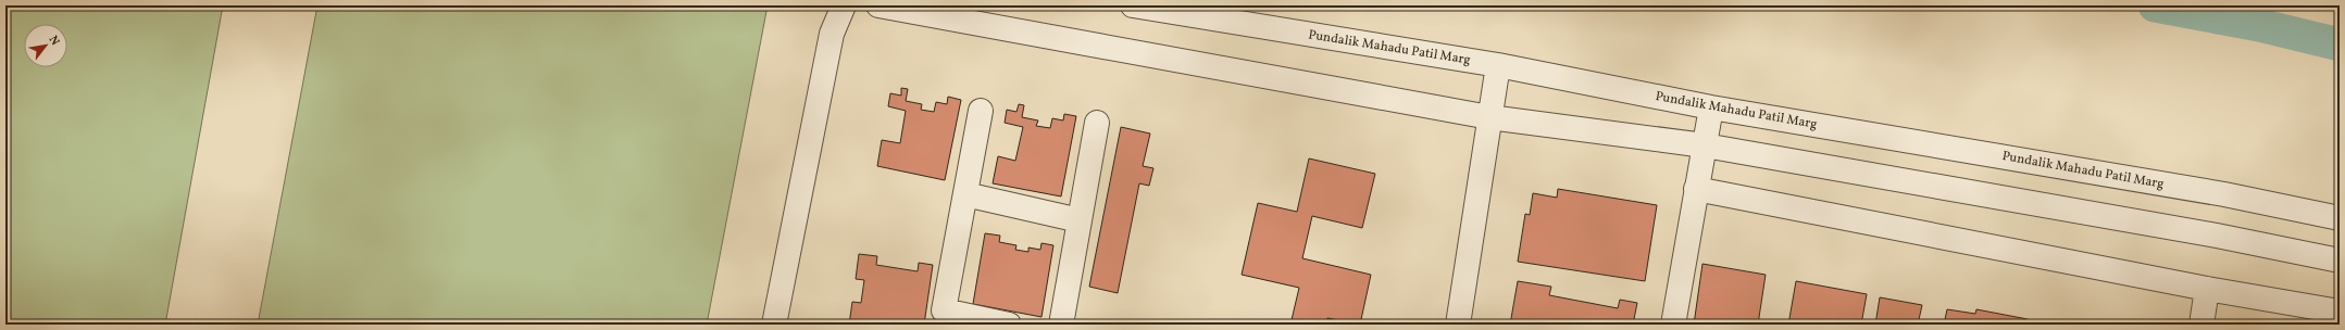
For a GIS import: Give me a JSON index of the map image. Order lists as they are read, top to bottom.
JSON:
{
  "streets": {
    "street": ["Pundalik Mahadu Patil Marg"]
  },
  "north": "top right"
}
